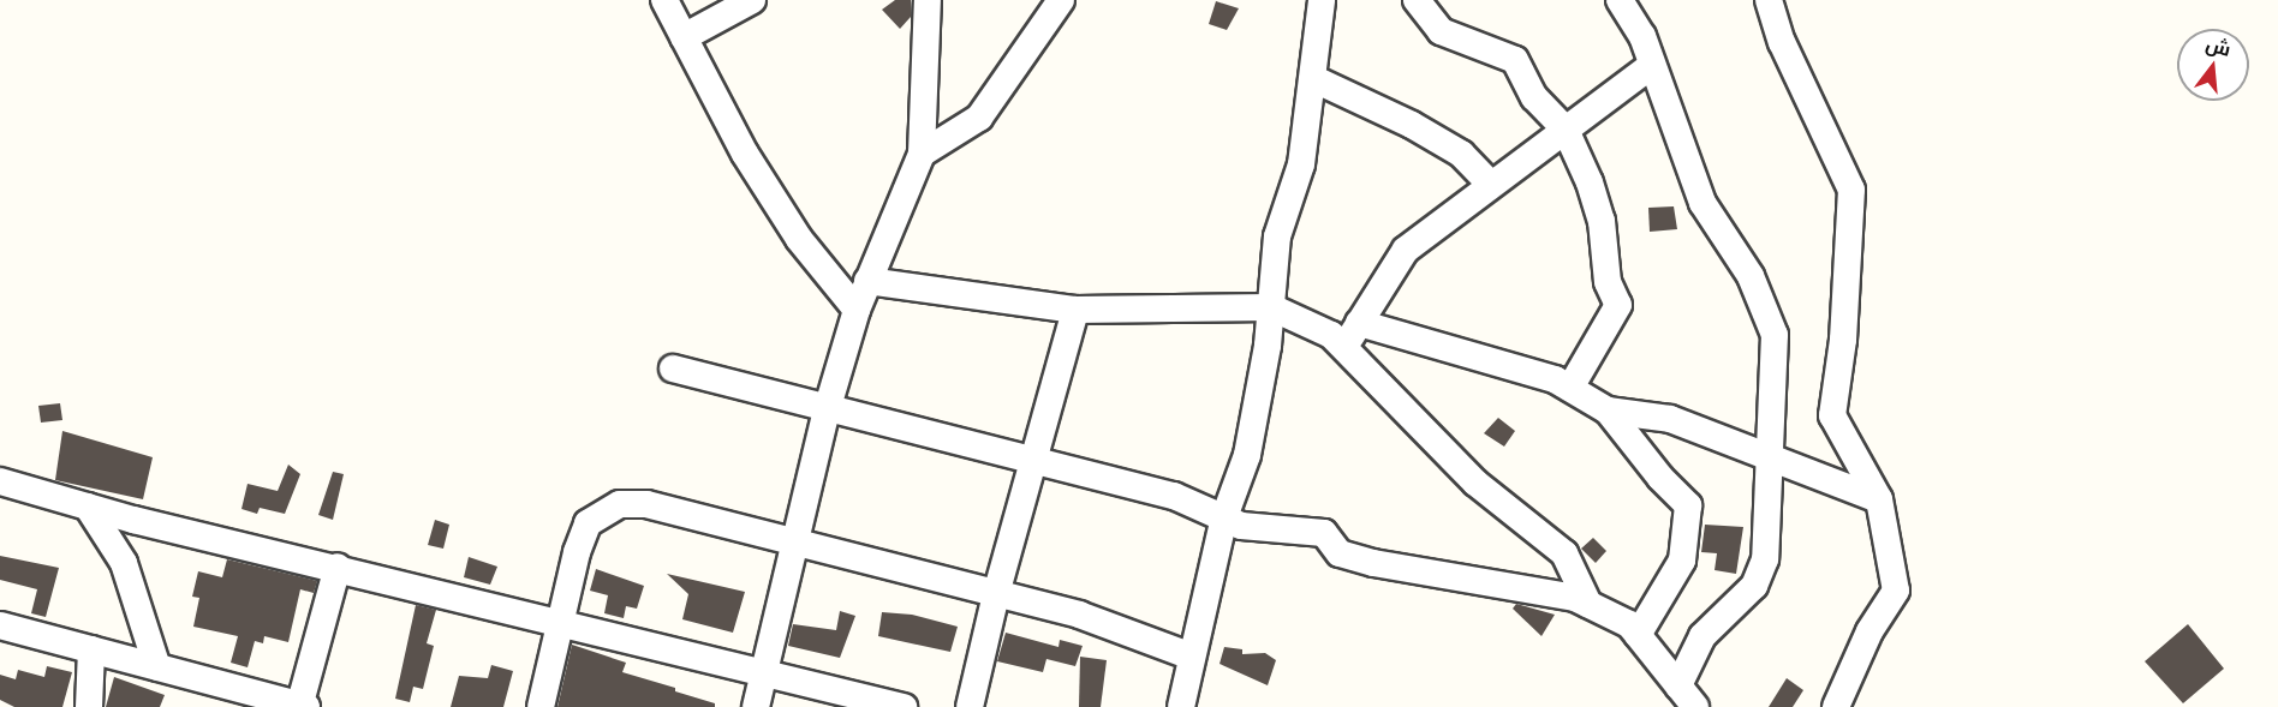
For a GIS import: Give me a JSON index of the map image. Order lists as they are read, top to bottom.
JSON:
{
  "north": "top"
}
